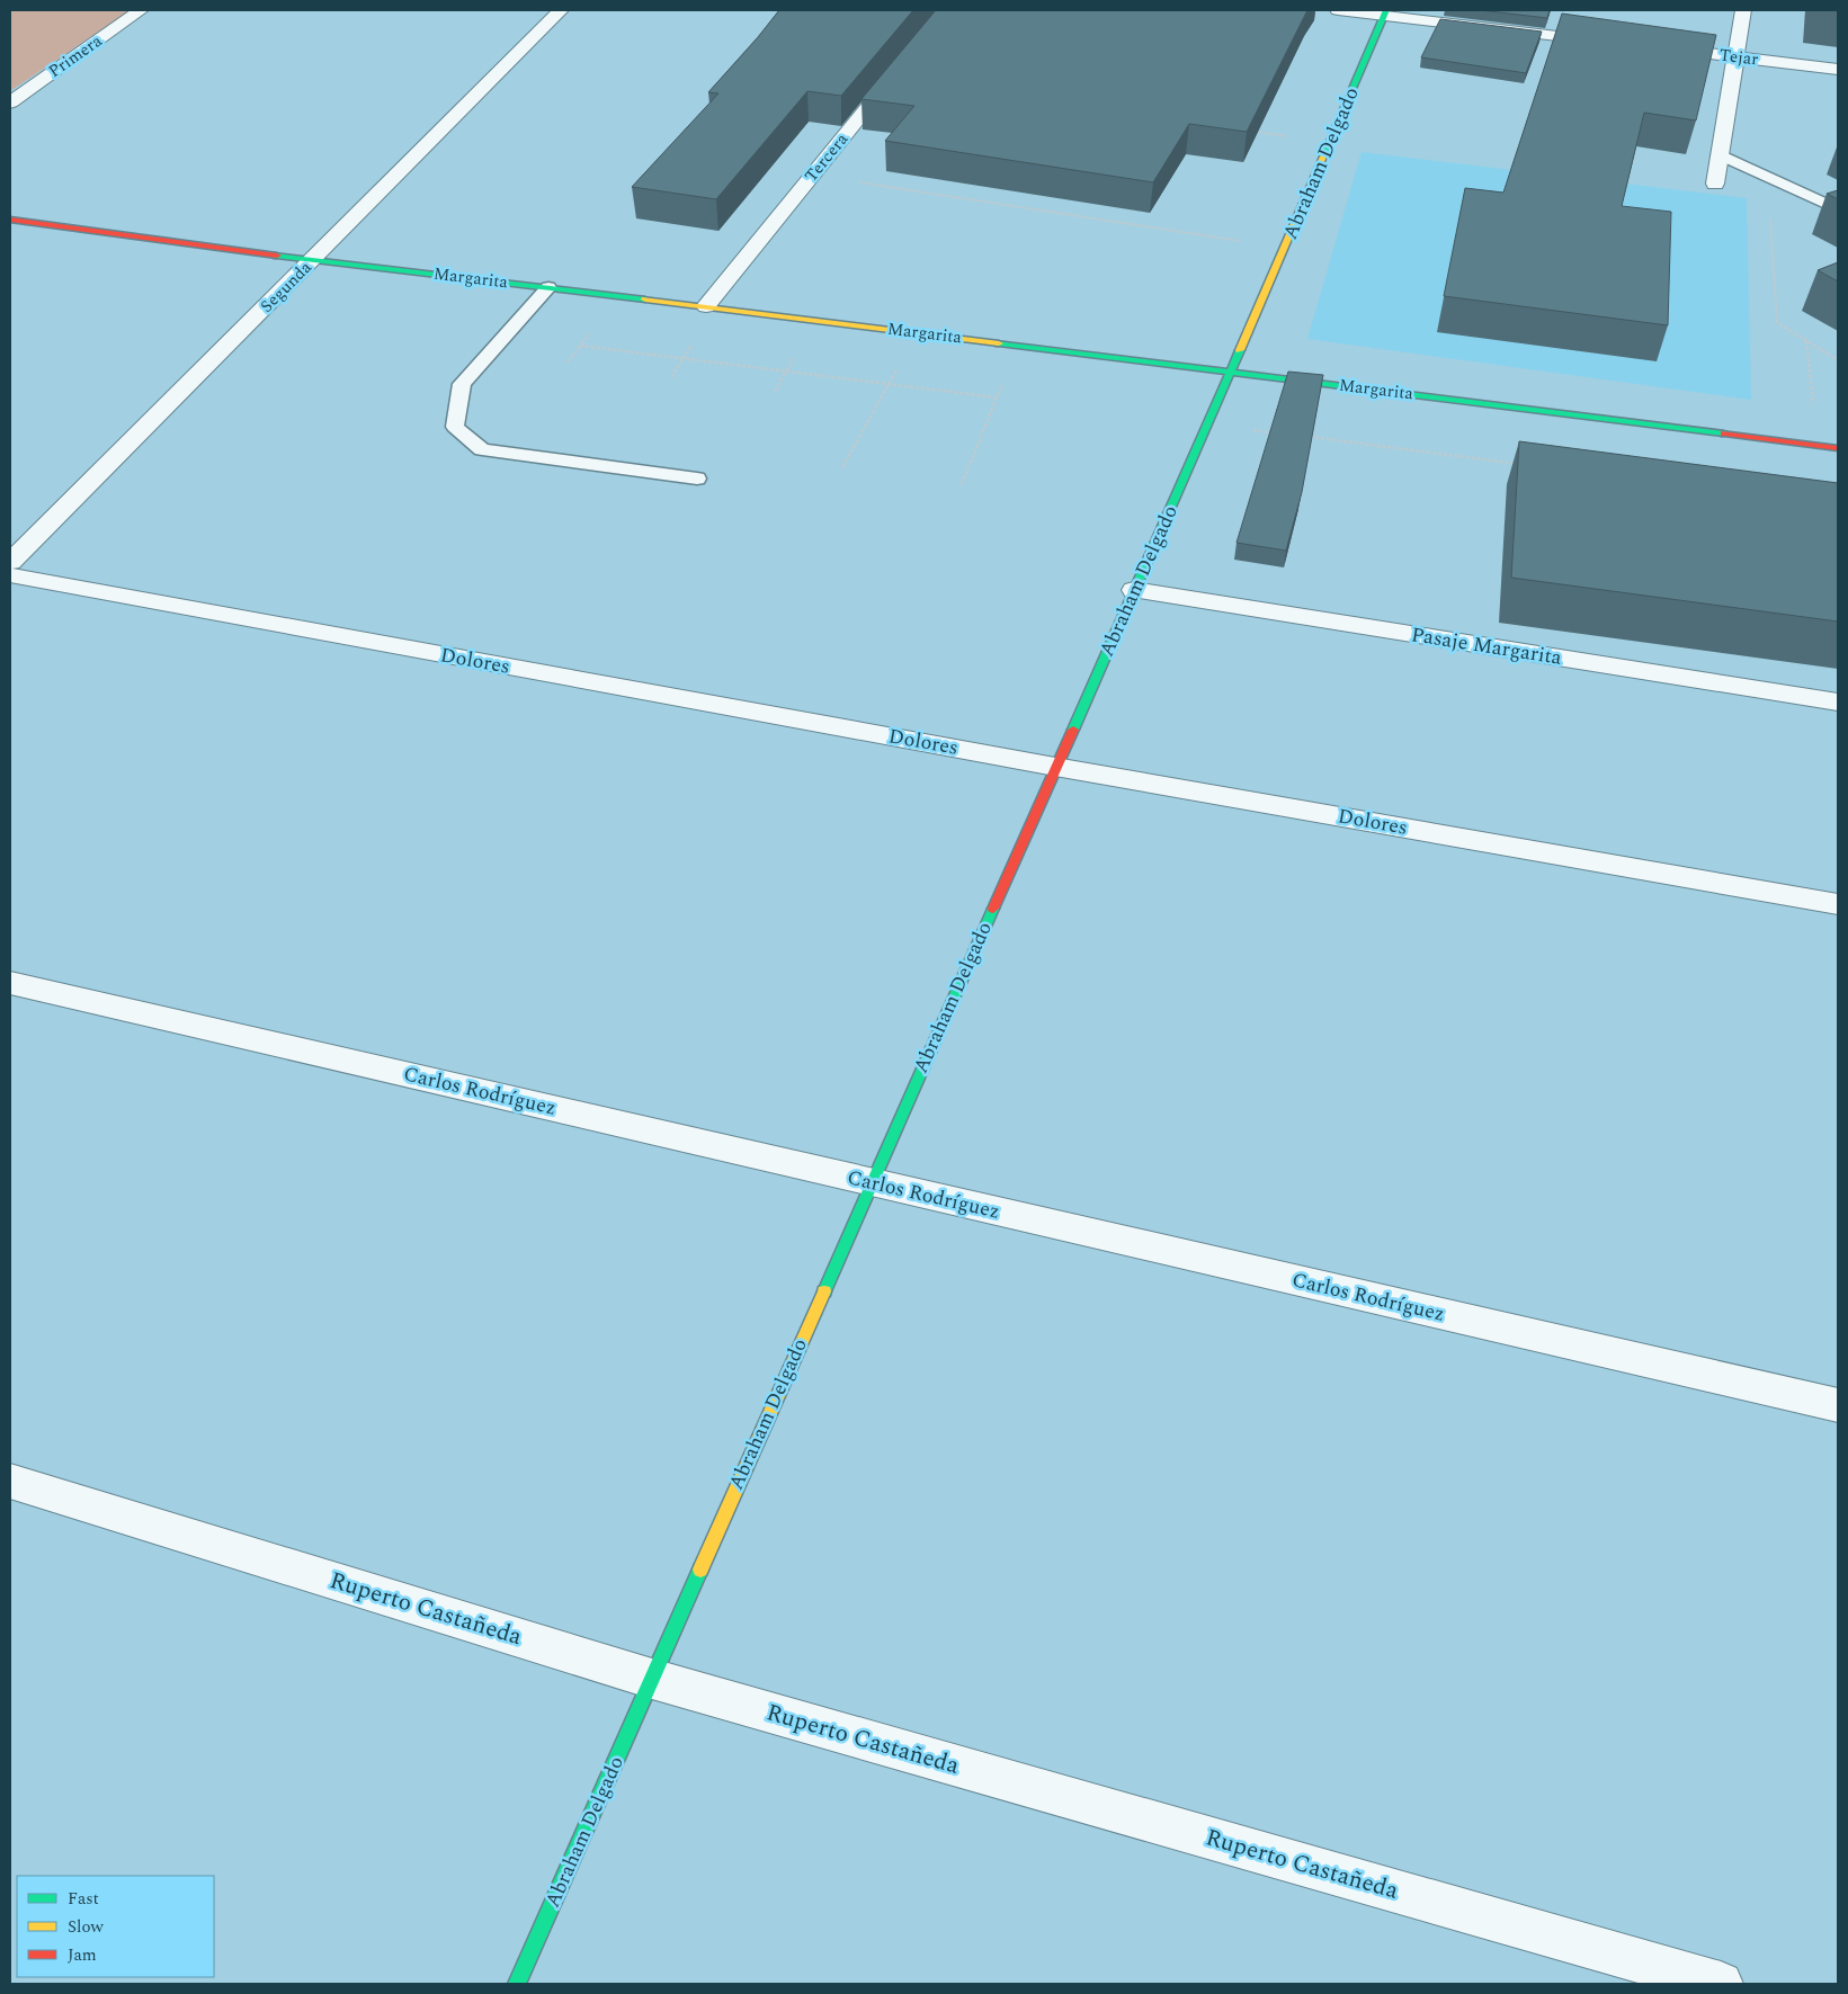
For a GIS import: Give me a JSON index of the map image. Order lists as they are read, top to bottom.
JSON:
{
  "streets": {
    "street": [
      "Primera",
      "Tejar",
      "Tercera",
      "Abraham Delgado",
      "Margarita",
      "Segunda",
      "Pasaje Margarita",
      "Dolores",
      "Carlos Rodríguez",
      "Ruperto Castañeda"
    ]
  },
  "crossings": [
    ["Tercera", "Margarita"],
    ["Abraham Delgado", "Margarita"],
    ["Abraham Delgado", "Pasaje Margarita"],
    ["Abraham Delgado", "Dolores"],
    ["Abraham Delgado", "Carlos Rodríguez"],
    ["Abraham Delgado", "Ruperto Castañeda"],
    ["Margarita", "Segunda"]
  ],
  "legend": ["Fast", "Slow", "Jam"]
}
